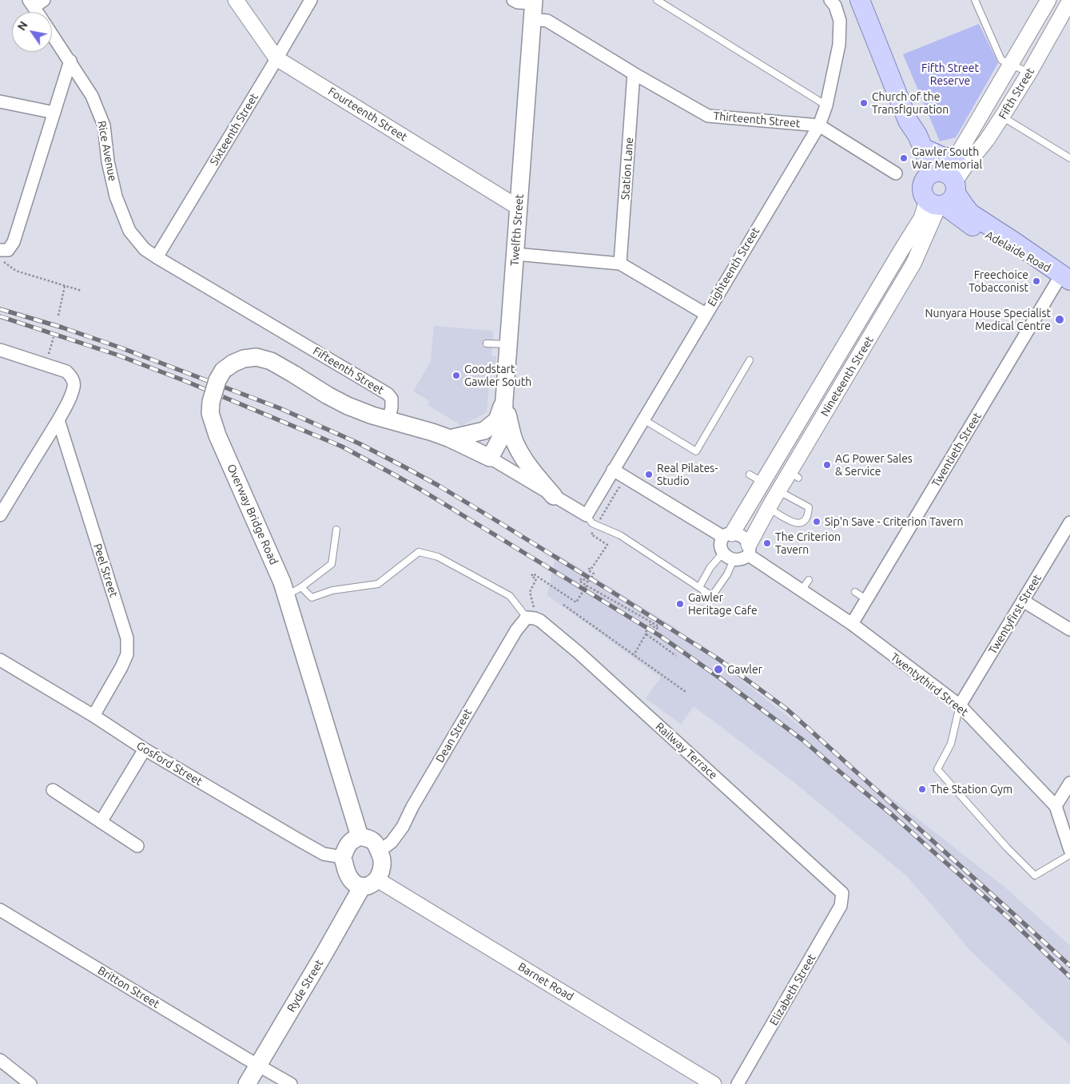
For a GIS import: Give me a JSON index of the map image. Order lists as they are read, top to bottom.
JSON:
{
  "streets": {
    "main road": [
      "Twelfth Street",
      "Adelaide Road",
      "Overway Bridge Road",
      "Ryde Street"
    ],
    "street": [
      "Fifth Street",
      "Fourteenth Street",
      "Thirteenth Street",
      "Sixteenth Street",
      "Rice Avenue",
      "Station Lane",
      "Eighteenth Street",
      "Fifteenth Street",
      "Nineteenth Street",
      "Twentieth Street",
      "Peel Street",
      "Twentyfirst Street",
      "Twentythird Street",
      "Dean Street",
      "Railway Terrace",
      "Gosford Street",
      "Barnet Road",
      "Britton Street",
      "Elizabeth Street"
    ]
  },
  "crossings": [
    ["Fifth Street", "Adelaide Road"],
    ["Fifth Street", "Nineteenth Street"],
    ["Fourteenth Street", "Sixteenth Street"],
    ["Fourteenth Street", "Twelfth Street"],
    ["Thirteenth Street", "Station Lane"],
    ["Thirteenth Street", "Twelfth Street"],
    ["Thirteenth Street", "Eighteenth Street"],
    ["Sixteenth Street", "Rice Avenue"],
    ["Sixteenth Street", "Fifteenth Street"],
    ["Rice Avenue", "Fifteenth Street"],
    ["Adelaide Road", "Nineteenth Street"],
    ["Adelaide Road", "Twentieth Street"],
    ["Fifteenth Street", "Overway Bridge Road"],
    ["Nineteenth Street", "Twentythird Street"],
    ["Twentieth Street", "Twentythird Street"],
    ["Overway Bridge Road", "Dean Street"],
    ["Overway Bridge Road", "Gosford Street"],
    ["Overway Bridge Road", "Barnet Road"],
    ["Overway Bridge Road", "Ryde Street"],
    ["Peel Street", "Gosford Street"],
    ["Twentyfirst Street", "Twentythird Street"],
    ["Dean Street", "Railway Terrace"],
    ["Dean Street", "Gosford Street"],
    ["Dean Street", "Barnet Road"],
    ["Dean Street", "Ryde Street"],
    ["Railway Terrace", "Elizabeth Street"],
    ["Gosford Street", "Barnet Road"],
    ["Gosford Street", "Ryde Street"],
    ["Barnet Road", "Ryde Street"],
    ["Ryde Street", "Britton Street"]
  ],
  "parks": ["Fifth Street Reserve"],
  "places": [
    "Church of the Transfiguration",
    "Gawler South War Memorial",
    "Freechoice Tobacconist",
    "Nunyara House Specialist Medical Centre",
    "Goodstart Gawler South",
    "AG Power Sales & Service",
    "Real Pilates- Studio",
    "Sip'n Save - Criterion Tavern",
    "The Criterion Tavern",
    "Gawler Heritage Cafe",
    "Gawler",
    "The Station Gym"
  ],
  "north": "top left"
}
